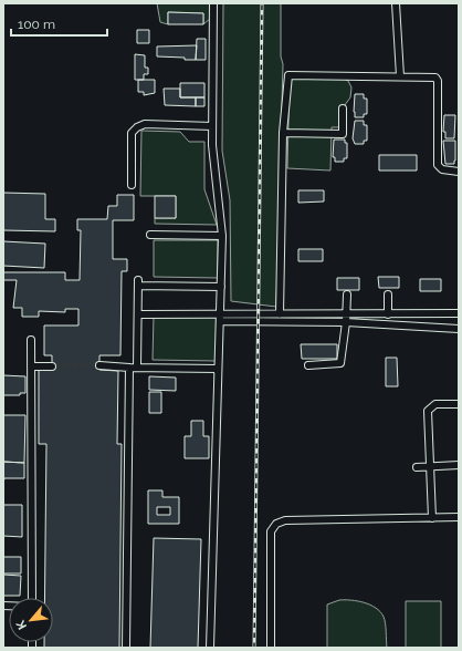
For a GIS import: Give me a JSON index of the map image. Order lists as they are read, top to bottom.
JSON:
{
  "scale_bar": "100 m",
  "north": "bottom left"
}
